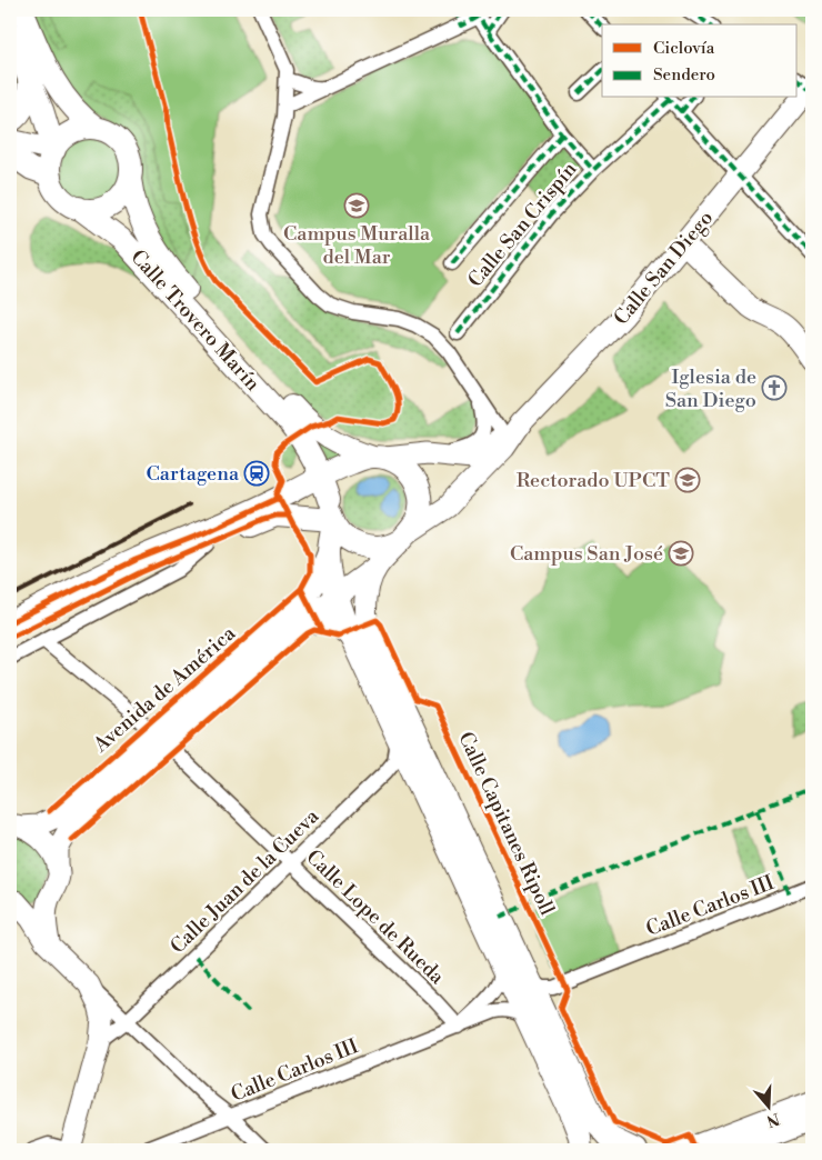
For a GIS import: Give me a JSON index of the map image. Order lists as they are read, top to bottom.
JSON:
{
  "streets": {
    "main road": ["Calle San Diego", "Calle Trovero Marín", "Avenida de América"],
    "street": [
      "Calle San Crispín",
      "Calle Juan de la Cueva",
      "Calle Carlos III",
      "Calle Lope de Rueda"
    ],
    "cycle path": ["Calle Capitanes Ripoll"]
  },
  "crossings": [
    ["Avenida de América", "Calle Lope de Rueda"],
    ["Calle Juan de la Cueva", "Calle Lope de Rueda"],
    ["Calle Carlos III", "Calle Lope de Rueda"]
  ],
  "places": {
    "school or university": ["Campus Muralla del Mar", "Rectorado UPCT", "Campus San José"],
    "church": ["Iglesia de San Diego"],
    "station": ["Cartagena"]
  },
  "legend": ["Ciclovía", "Sendero"],
  "north": "bottom"
}
